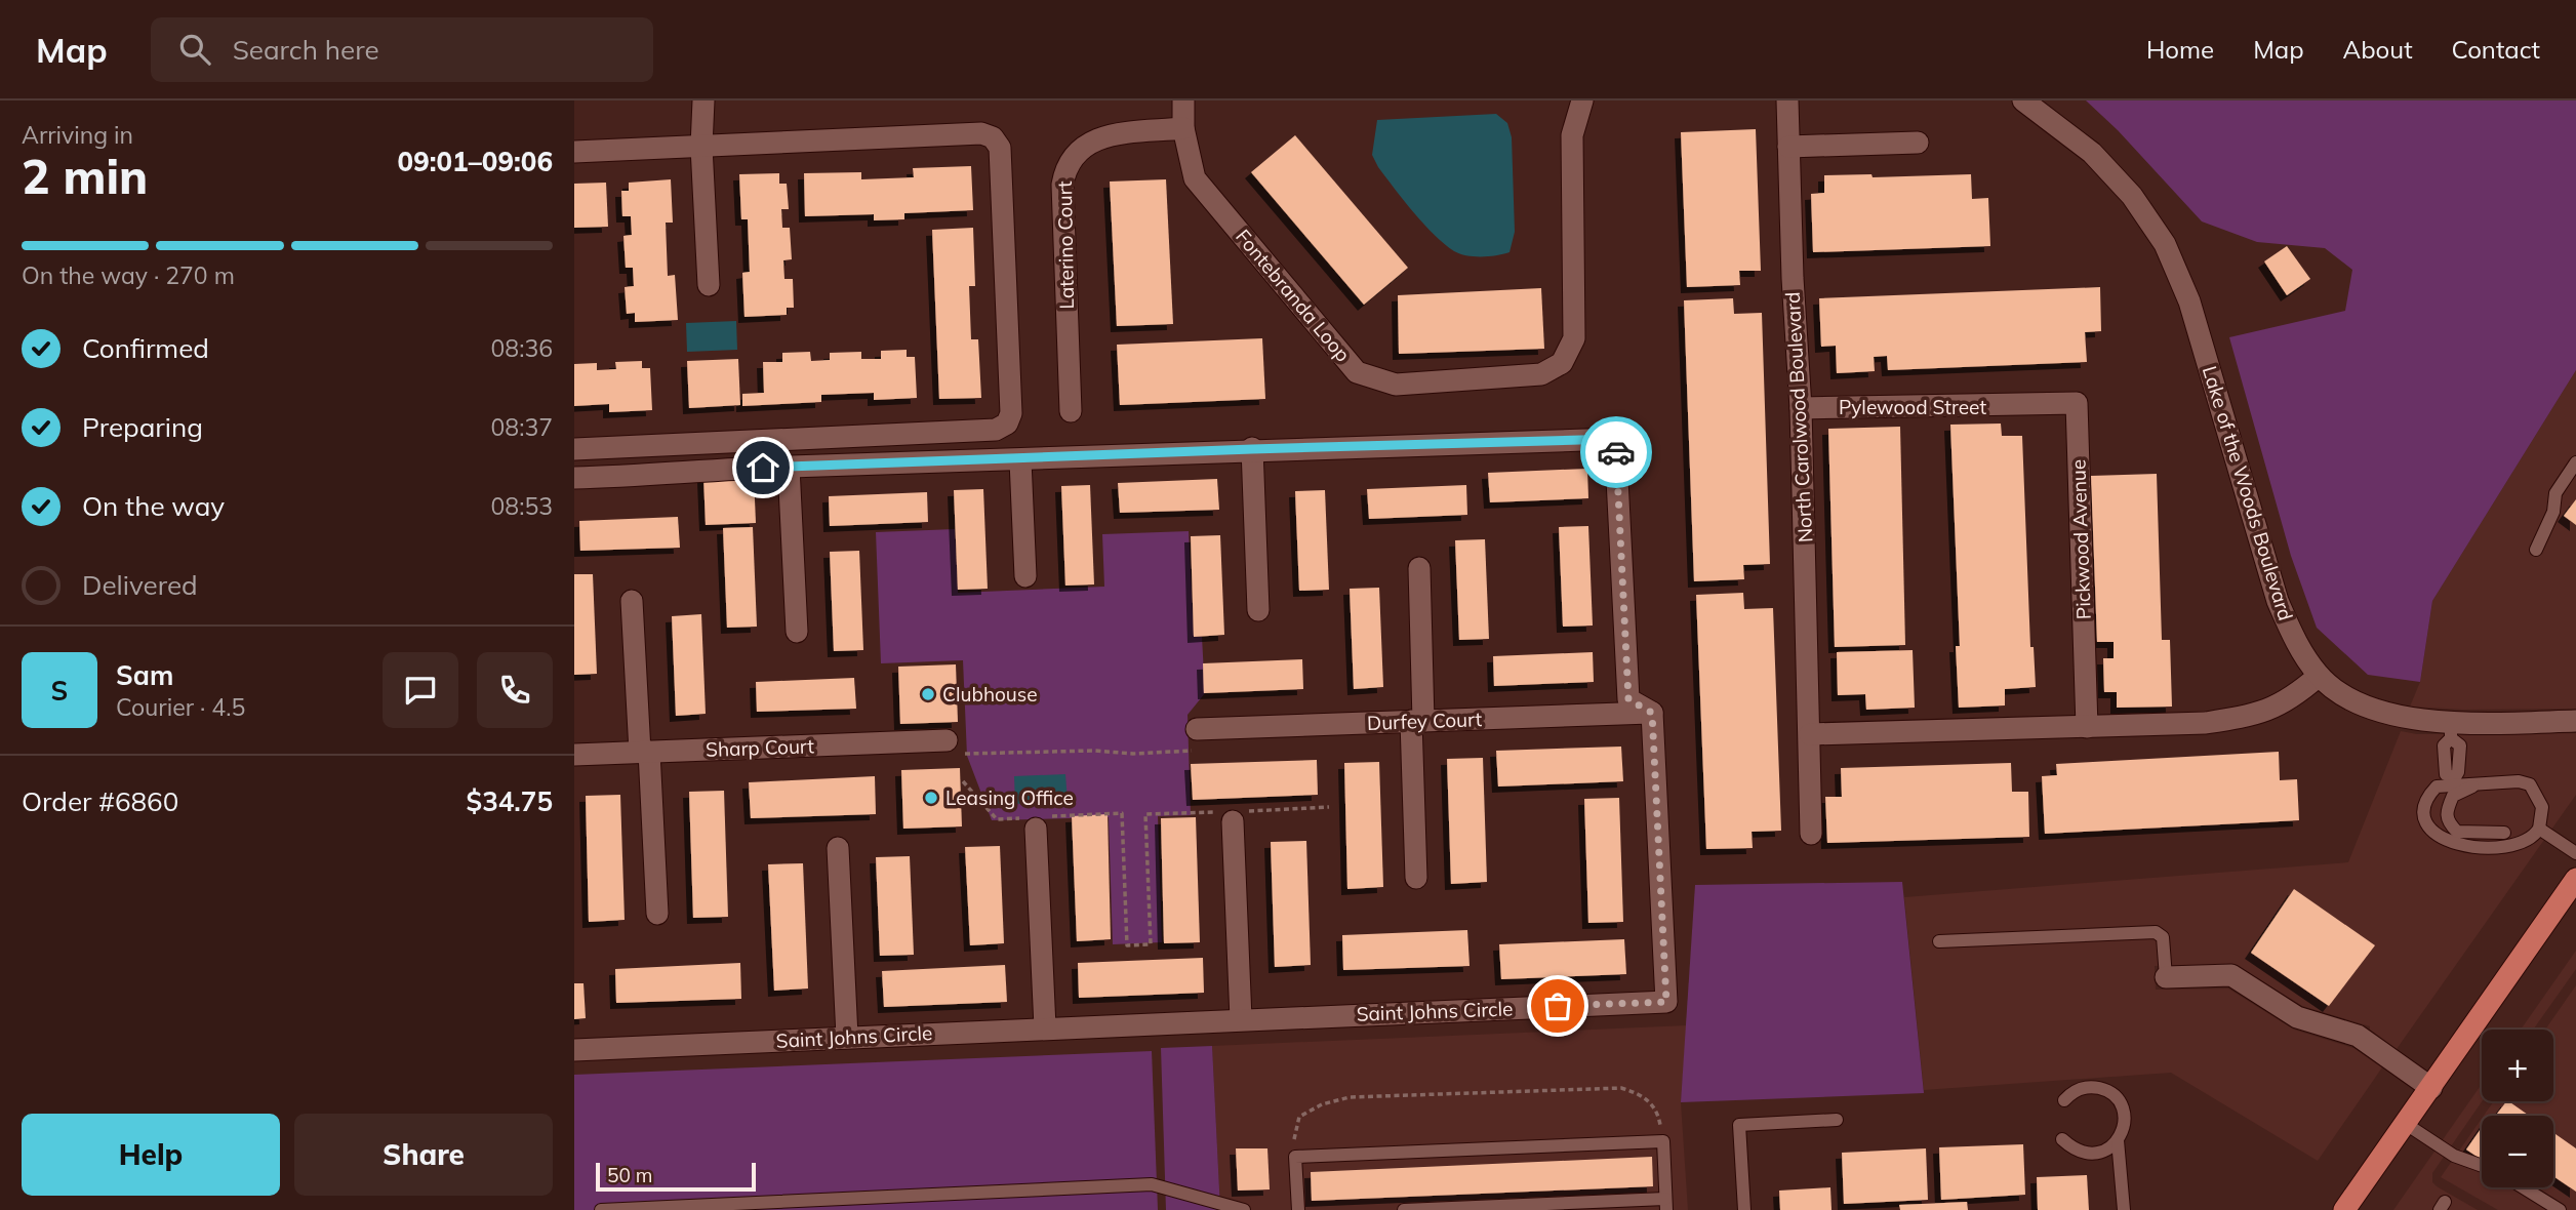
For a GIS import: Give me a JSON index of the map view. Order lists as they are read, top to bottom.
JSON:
{
  "streets": {
    "street": [
      "Laterino Court",
      "Fontebranda Loop",
      "Pylewood Street",
      "North Carolwood Boulevard",
      "Lake of the Woods Boulevard",
      "Pickwood Avenue",
      "Durfey Court",
      "Sharp Court",
      "Saint Johns Circle"
    ]
  },
  "crossings": [
    ["Laterino Court", "Fontebranda Loop"],
    ["Pylewood Street", "North Carolwood Boulevard"],
    ["Pylewood Street", "Pickwood Avenue"],
    ["Durfey Court", "Saint Johns Circle"]
  ],
  "places": ["Clubhouse", "Leasing Office"],
  "scale_bar": "50 m",
  "page": {
    "header": "Map",
    "search": "Search here",
    "nav": [
      "Home",
      "Map",
      "About",
      "Contact"
    ],
    "heading": ["2 min", "Arriving in", "09:01–09:06"],
    "panel": [
      "Sam",
      "Courier · 4.5",
      "Order #6860",
      "$34.75"
    ],
    "bar": "On the way · 270 m",
    "list": [
      ["Confirmed", "08:36"],
      ["Preparing", "08:37"],
      ["On the way", "08:53"],
      "Delivered"
    ],
    "round": "S",
    "map_buttons": ["+", "−"],
    "buttons": ["Help", "Share"],
    "scale": "50 m"
  }
}
